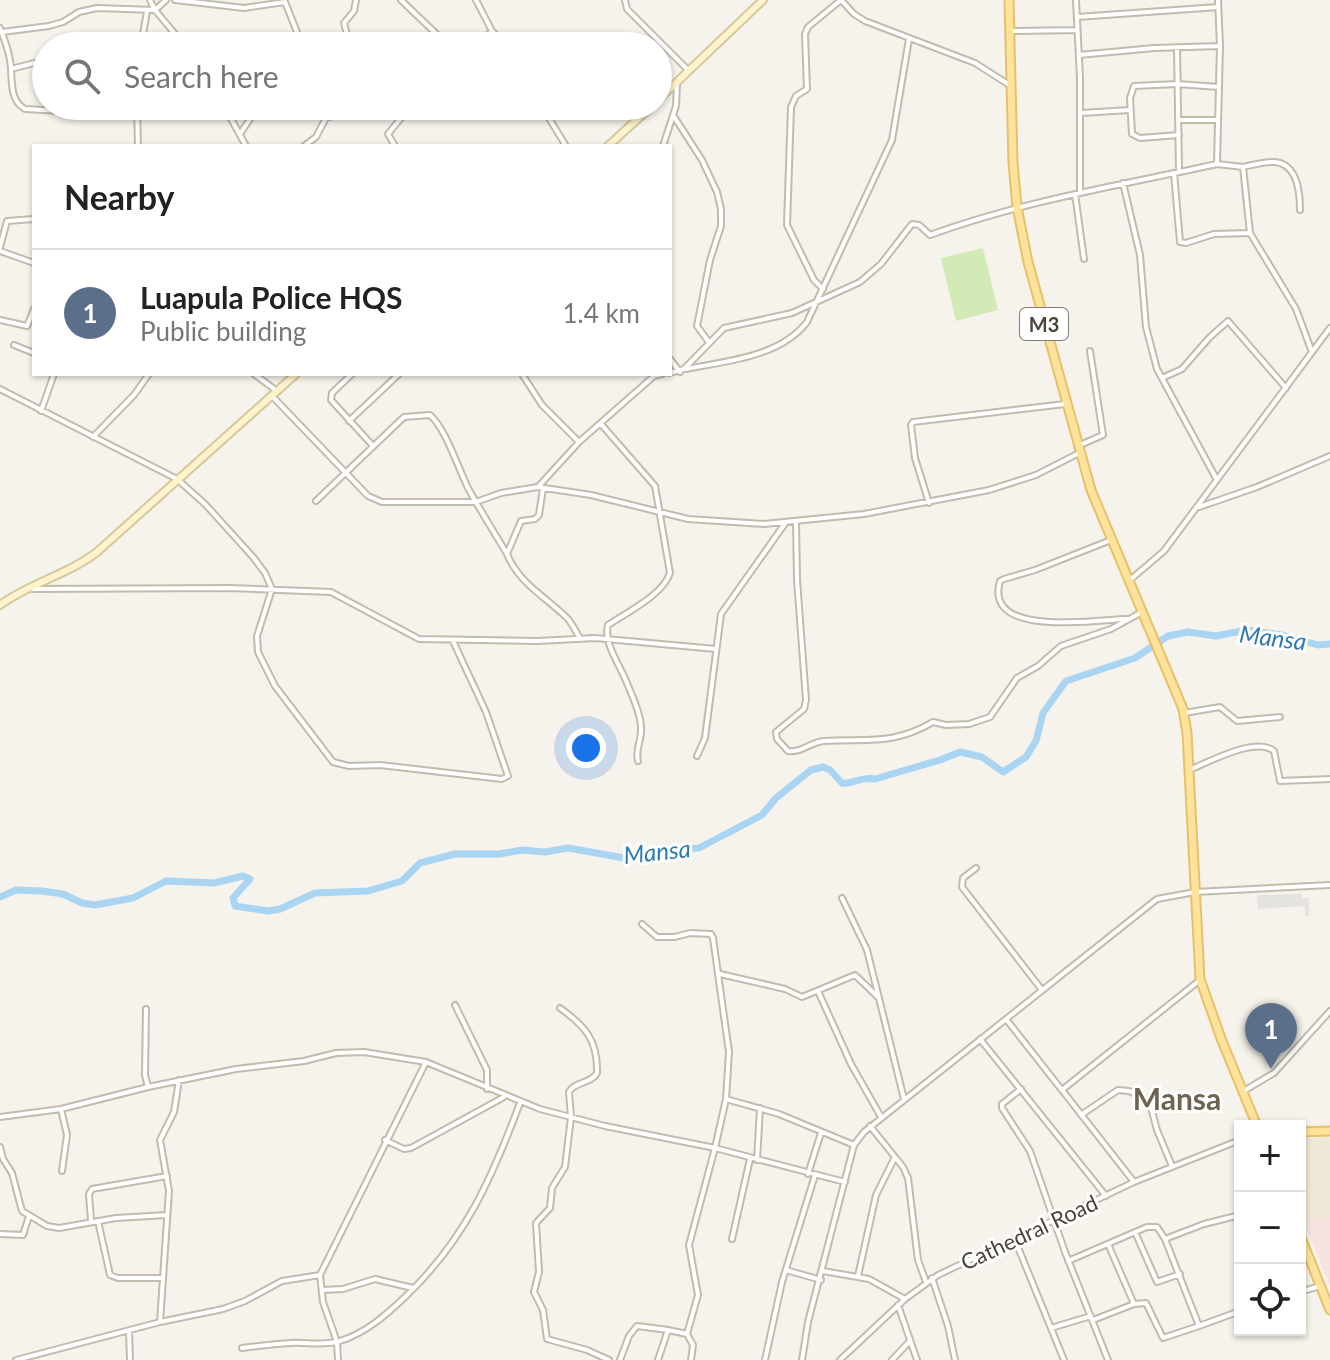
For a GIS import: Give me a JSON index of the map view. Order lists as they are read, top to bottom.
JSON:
{
  "streets": {
    "main road": ["M3"],
    "street": ["Cathedral Road"]
  },
  "districts": ["Mansa"],
  "water": ["Mansa"],
  "page": {
    "search": "Search here",
    "heading": "Nearby",
    "list": [
      {
        "mark": "1",
        "name": "Luapula Police HQS",
        "note": "Public building",
        "value": "1.4 km"
      }
    ],
    "pins": "1",
    "map_buttons": ["+", "−"]
  }
}
